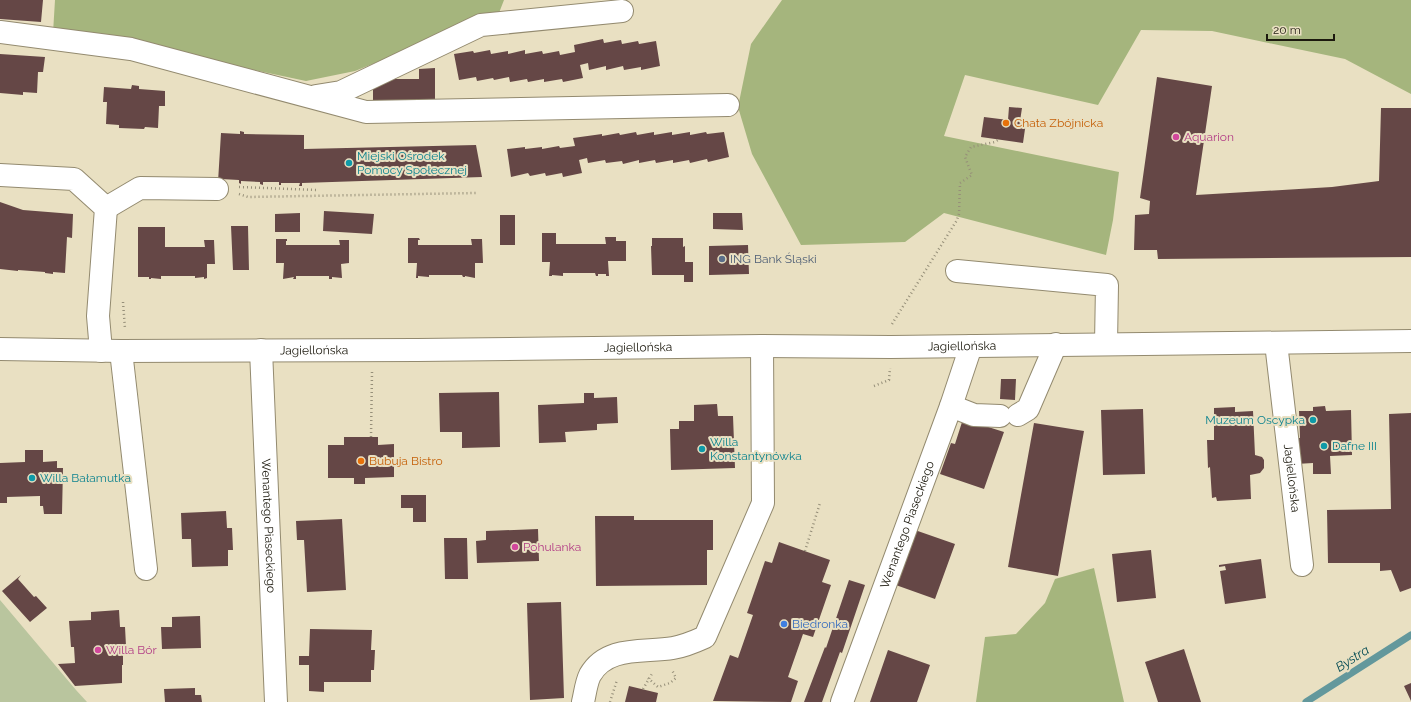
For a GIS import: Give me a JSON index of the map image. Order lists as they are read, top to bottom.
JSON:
{
  "streets": {
    "street": ["Jagiellońska", "Wenantego Piaseckiego"]
  },
  "crossings": [
    ["Jagiellońska", "Wenantego Piaseckiego"]
  ],
  "water": ["Bystra"],
  "places": [
    "Chata Zbójnicka",
    "Aquarion",
    "Miejski Ośrodek Pomocy Społecznej",
    "ING Bank Śląski",
    "Muzeum Oscypka",
    "Dafne III",
    "Willa Konstantynówka",
    "Bubuja Bistro",
    "Willa Bałamutka",
    "Pohulanka",
    "Biedronka",
    "Willa Bór"
  ],
  "scale_bar": "20 m"
}
